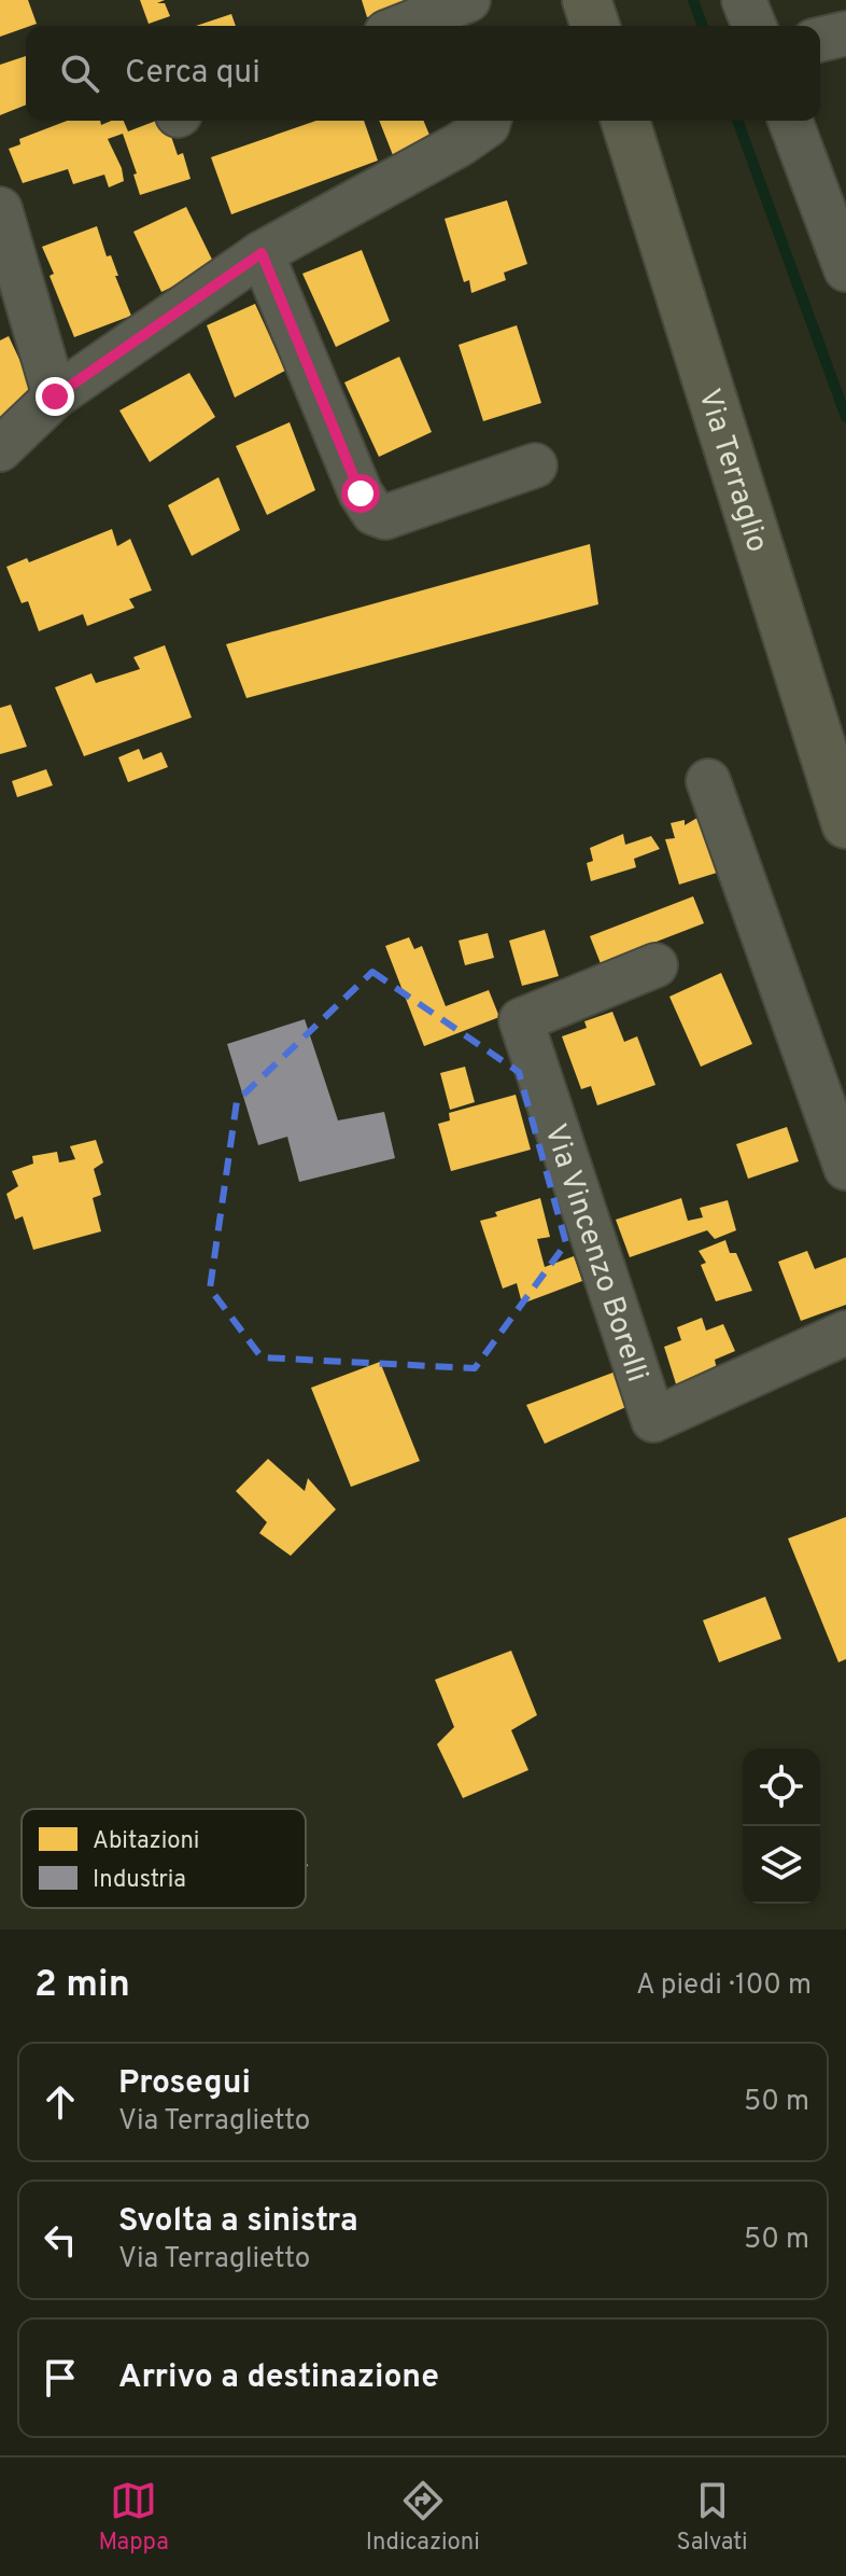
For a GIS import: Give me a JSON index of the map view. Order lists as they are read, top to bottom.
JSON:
{
  "streets": {
    "main road": ["Via Terraglio"],
    "street": ["Via Vincenzo Borelli"]
  },
  "legend": ["Abitazioni", "Industria"],
  "page": {
    "search": "Cerca qui",
    "heading": ["2 min", "A piedi · 100 m"],
    "list": [
      ["Prosegui", "Via Terraglietto", "50 m"],
      ["Svolta a sinistra", "Via Terraglietto", "50 m"],
      "Arrivo a destinazione"
    ],
    "nav": ["Mappa", "Indicazioni", "Salvati"]
  }
}
